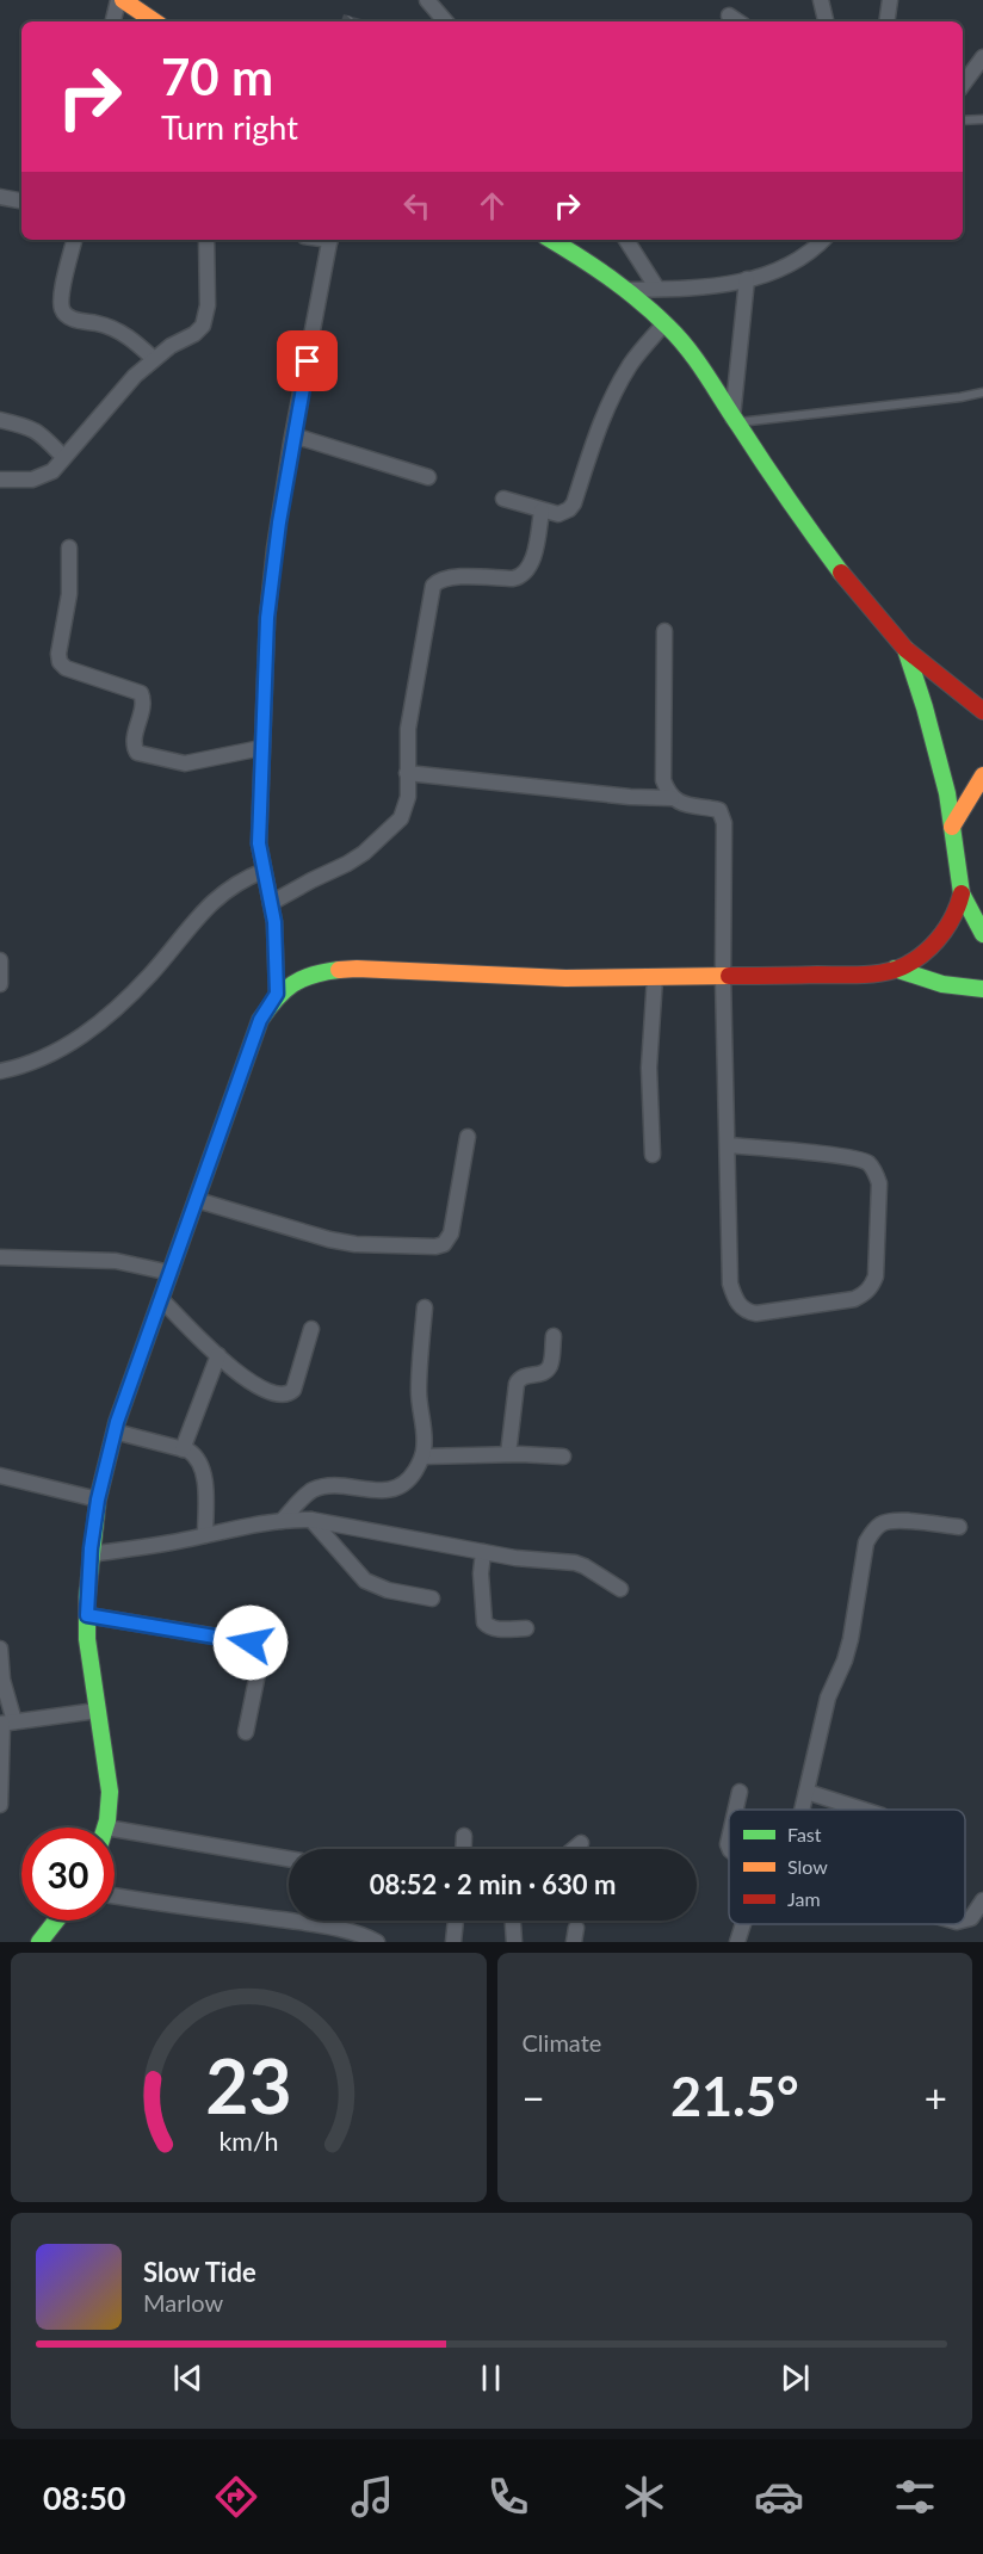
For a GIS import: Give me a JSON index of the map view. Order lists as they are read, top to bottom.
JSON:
{
  "legend": ["Fast", "Slow", "Jam"],
  "page": {
    "turn": ["70 m", "Turn right"],
    "limit": "30",
    "trip": "08:52 · 2 min · 630 m",
    "tile": "Climate",
    "heat": ["−", "21.5°", "+"],
    "song": ["Slow Tide", "Marlow"],
    "tabs": "08:50",
    "gauge": ["23", "km/h"]
  }
}
